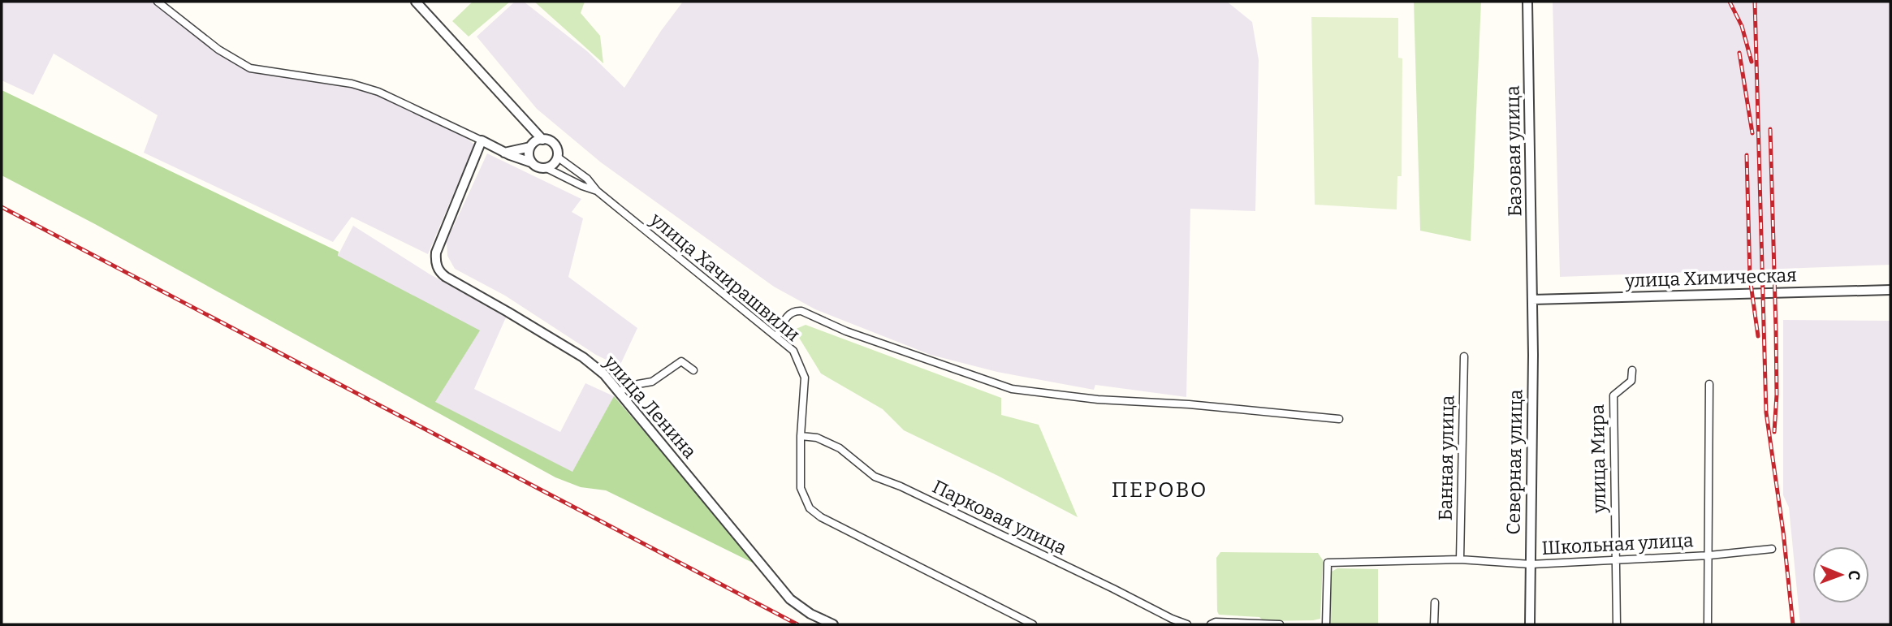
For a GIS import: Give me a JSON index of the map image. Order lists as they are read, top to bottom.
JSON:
{
  "streets": {
    "street": [
      "Базовая улица",
      "улица Хачирашвили",
      "улица Химическая",
      "улица Ленина",
      "Банная улица",
      "улица Мира",
      "Северная улица",
      "Парковая улица",
      "Школьная улица"
    ]
  },
  "crossings": [
    ["Базовая улица", "улица Химическая"],
    ["Базовая улица", "Северная улица"],
    ["улица Хачирашвили", "Парковая улица"],
    ["улица Химическая", "Северная улица"],
    ["Банная улица", "Школьная улица"],
    ["улица Мира", "Школьная улица"],
    ["Северная улица", "Школьная улица"]
  ],
  "districts": ["ПЕРОВО"],
  "north": "right"
}
